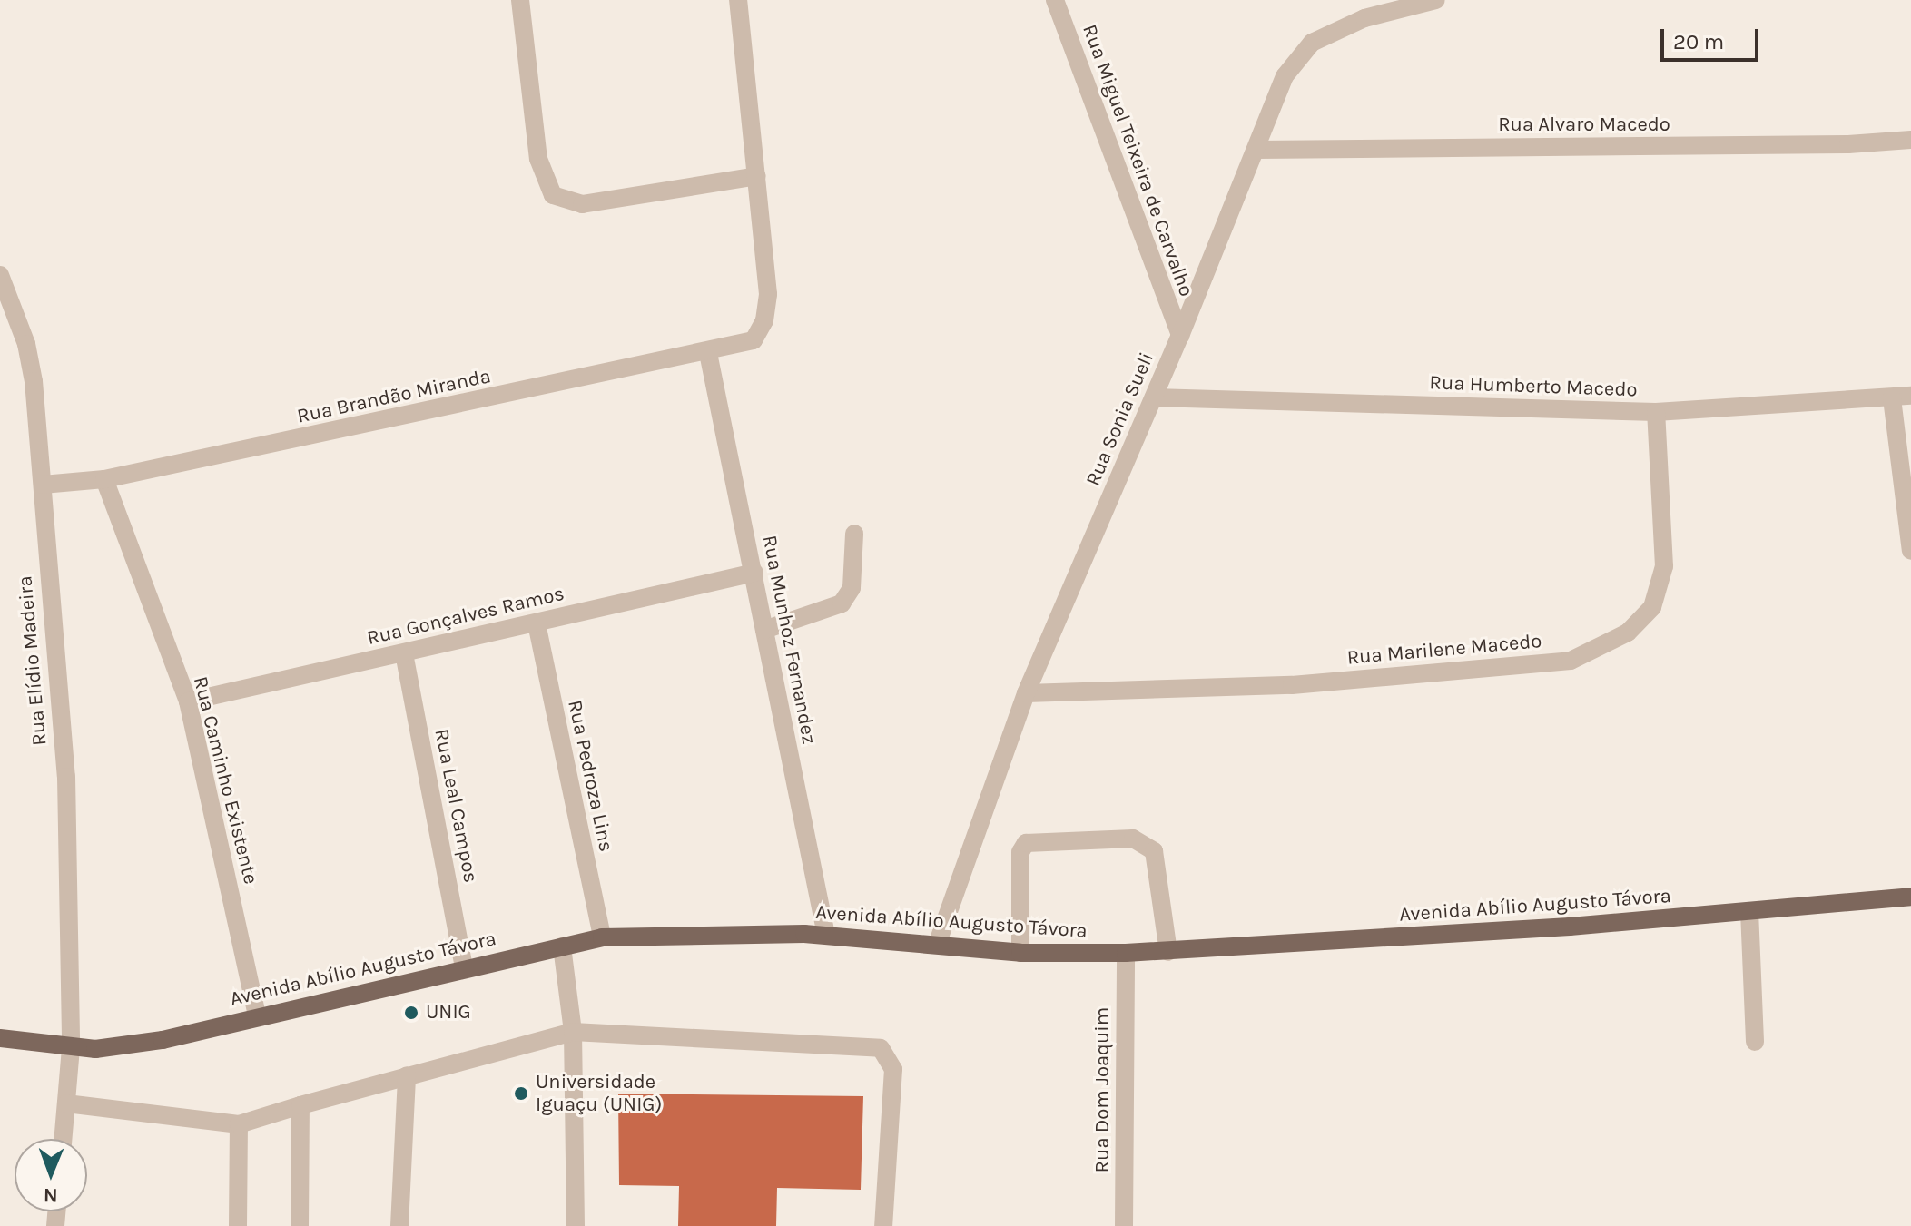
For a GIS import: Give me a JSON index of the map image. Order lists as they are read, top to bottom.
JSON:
{
  "streets": {
    "main road": ["Avenida Abílio Augusto Távora"],
    "street": [
      "Rua Alvaro Macedo",
      "Rua Miguel Teixeira de Carvalho",
      "Rua Humberto Macedo",
      "Rua Brandão Miranda",
      "Rua Sonia Sueli",
      "Rua Gonçalves Ramos",
      "Rua Munhoz Fernandez",
      "Rua Marilene Macedo",
      "Rua Elídio Madeira",
      "Rua Pedroza Lins",
      "Rua Caminho Existente",
      "Rua Leal Campos",
      "Rua Dom Joaquim"
    ]
  },
  "crossings": [
    ["Rua Alvaro Macedo", "Rua Sonia Sueli"],
    ["Rua Miguel Teixeira de Carvalho", "Rua Sonia Sueli"],
    ["Rua Humberto Macedo", "Rua Sonia Sueli"],
    ["Rua Humberto Macedo", "Rua Marilene Macedo"],
    ["Rua Brandão Miranda", "Rua Munhoz Fernandez"],
    ["Rua Brandão Miranda", "Rua Elídio Madeira"],
    ["Rua Brandão Miranda", "Rua Caminho Existente"],
    ["Rua Sonia Sueli", "Rua Marilene Macedo"],
    ["Rua Sonia Sueli", "Avenida Abílio Augusto Távora"],
    ["Rua Gonçalves Ramos", "Rua Munhoz Fernandez"],
    ["Rua Gonçalves Ramos", "Rua Pedroza Lins"],
    ["Rua Gonçalves Ramos", "Rua Caminho Existente"],
    ["Rua Gonçalves Ramos", "Rua Leal Campos"],
    ["Rua Munhoz Fernandez", "Avenida Abílio Augusto Távora"],
    ["Rua Elídio Madeira", "Avenida Abílio Augusto Távora"],
    ["Rua Pedroza Lins", "Avenida Abílio Augusto Távora"],
    ["Rua Caminho Existente", "Avenida Abílio Augusto Távora"],
    ["Rua Leal Campos", "Avenida Abílio Augusto Távora"],
    ["Avenida Abílio Augusto Távora", "Rua Dom Joaquim"]
  ],
  "places": ["UNIG", "Universidade Iguaçu (UNIG)"],
  "scale_bar": "20 m",
  "north": "bottom"
}
